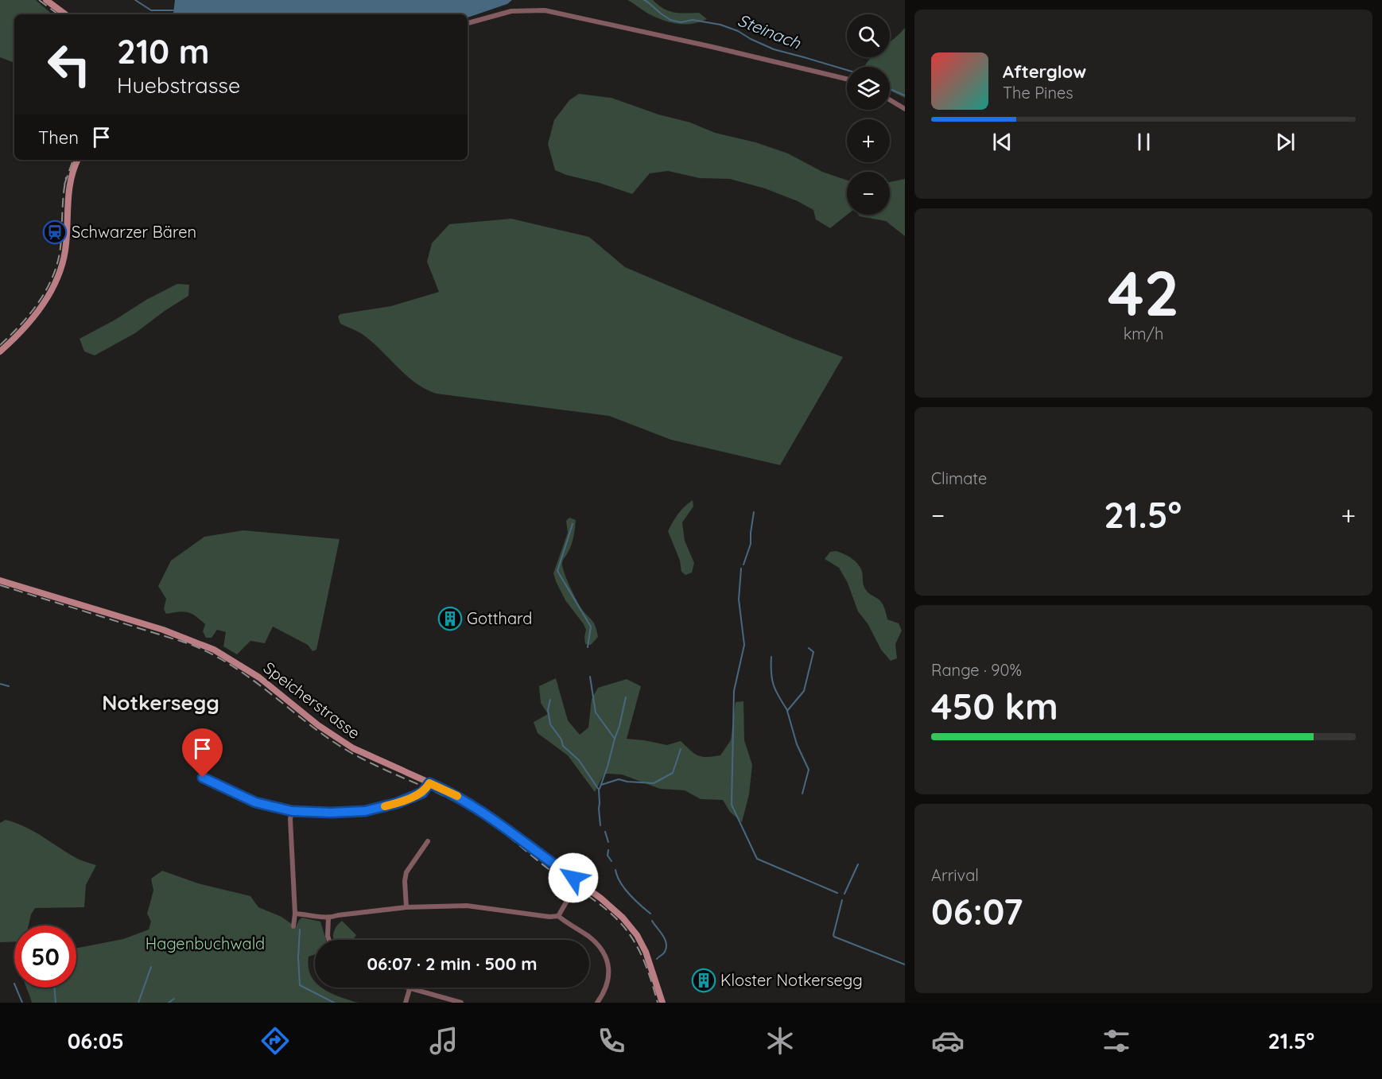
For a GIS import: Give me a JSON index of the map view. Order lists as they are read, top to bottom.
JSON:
{
  "streets": {
    "main road": ["Speicherstrasse"]
  },
  "districts": ["Notkersegg"],
  "water": ["Steinach"],
  "parks": ["Hagenbuchwald"],
  "places": {
    "station": ["Schwarzer Bären"],
    "building": ["Gotthard", "Kloster Notkersegg"]
  },
  "page": {
    "map_buttons": ["+", "−"],
    "turn": ["210 m", "Huebstrasse"],
    "song": ["Afterglow", "The Pines"],
    "then": "Then",
    "tile": [
      ["42", "km/h"],
      "Climate",
      ["Range · 90%", "450 km"],
      ["Arrival", "06:07"]
    ],
    "heat": ["−", "21.5°", "+"],
    "limit": "50",
    "trip": "06:07 · 2 min · 500 m",
    "tabs": ["06:05", "21.5°"]
  }
}
